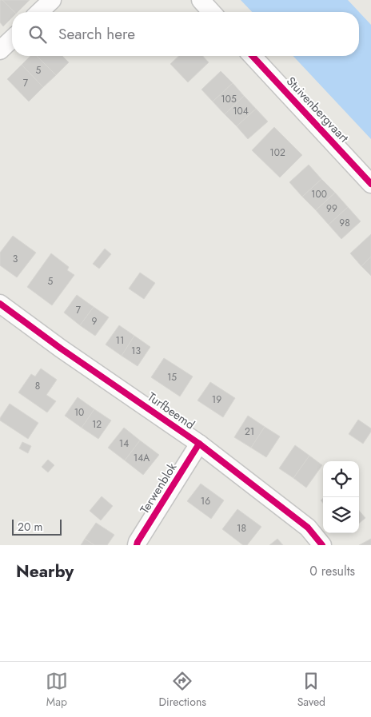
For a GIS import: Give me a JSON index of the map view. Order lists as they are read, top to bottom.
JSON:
{
  "streets": {
    "street": ["Stuivenbergvaart", "Turfbeemd", "Terwenblok"]
  },
  "crossings": [
    ["Turfbeemd", "Terwenblok"]
  ],
  "house_numbers": [
    "5",
    "7",
    "105",
    "104",
    "102",
    "100",
    "99",
    "98",
    "3",
    "5",
    "7",
    "9",
    "11",
    "13",
    "15",
    "8",
    "19",
    "10",
    "12",
    "21",
    "14",
    "14A",
    "16",
    "18"
  ],
  "scale_bar": "20 m",
  "page": {
    "search": "Search here",
    "scale": "20 m",
    "heading": ["Nearby", "0 results"],
    "nav": ["Map", "Directions", "Saved"]
  }
}
